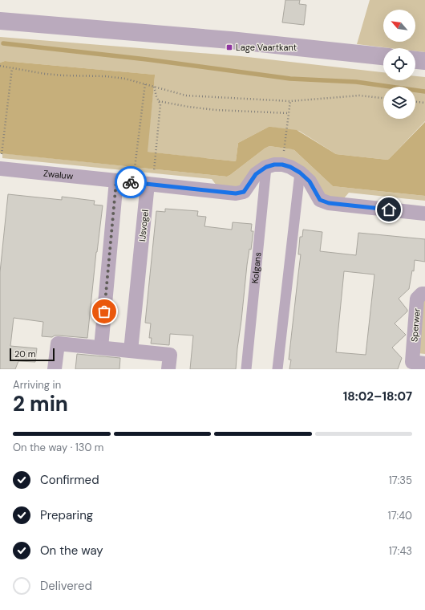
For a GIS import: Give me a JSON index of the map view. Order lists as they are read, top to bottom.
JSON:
{
  "streets": {
    "street": [
      "Zwaluw",
      "IJsvogel",
      "Kolgans",
      "Sperwer"
    ]
  },
  "places": {
    "transit": ["Lage Vaartkant"]
  },
  "scale_bar": "20 m",
  "north": "top left",
  "page": {
    "scale": "20 m",
    "heading": ["2 min", "Arriving in", "18:02–18:07"],
    "bar": "On the way · 130 m",
    "list": [
      ["Confirmed", "17:35"],
      ["Preparing", "17:40"],
      ["On the way", "17:43"],
      "Delivered"
    ]
  }
}
